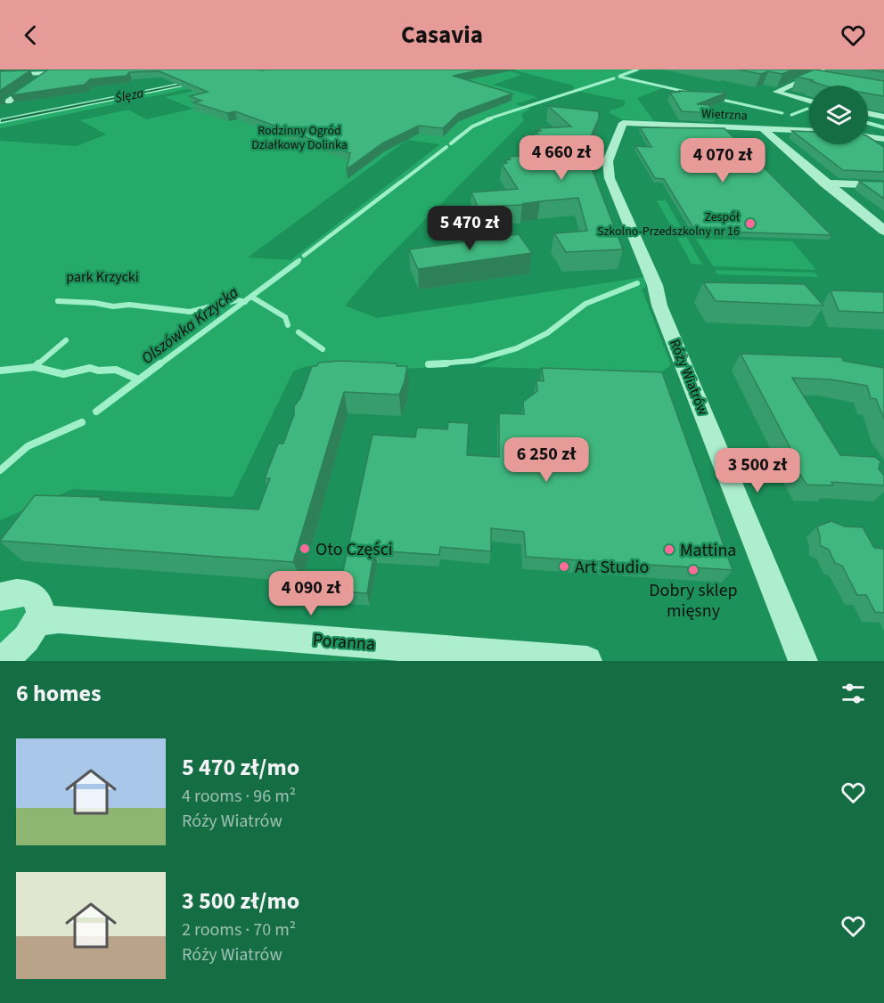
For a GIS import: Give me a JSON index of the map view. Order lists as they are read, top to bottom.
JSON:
{
  "streets": {
    "street": ["Wietrzna", "Róży Wiatrów", "Poranna"]
  },
  "crossings": [
    ["Wietrzna", "Róży Wiatrów"]
  ],
  "water": ["Ślęza", "Olszówka Krzycka"],
  "parks": ["Rodzinny Ogród Działkowy Dolinka", "park Krzycki"],
  "places": [
    "Zespół Szkolno-Przedszkolny nr 16",
    "Oto Części",
    "Mattina",
    "Art Studio",
    "Dobry sklep mięsny"
  ],
  "page": {
    "header": "Casavia",
    "price": [
      "4 660 zł",
      "4 070 zł",
      "5 470 zł",
      "6 250 zł",
      "3 500 zł",
      "4 090 zł"
    ],
    "heading": "6 homes",
    "list": [
      {
        "name": "5 470 zł/mo",
        "note": "4 rooms · 96 m² · Róży Wiatrów"
      },
      {
        "name": "3 500 zł/mo",
        "note": "2 rooms · 70 m² · Róży Wiatrów"
      }
    ]
  }
}
